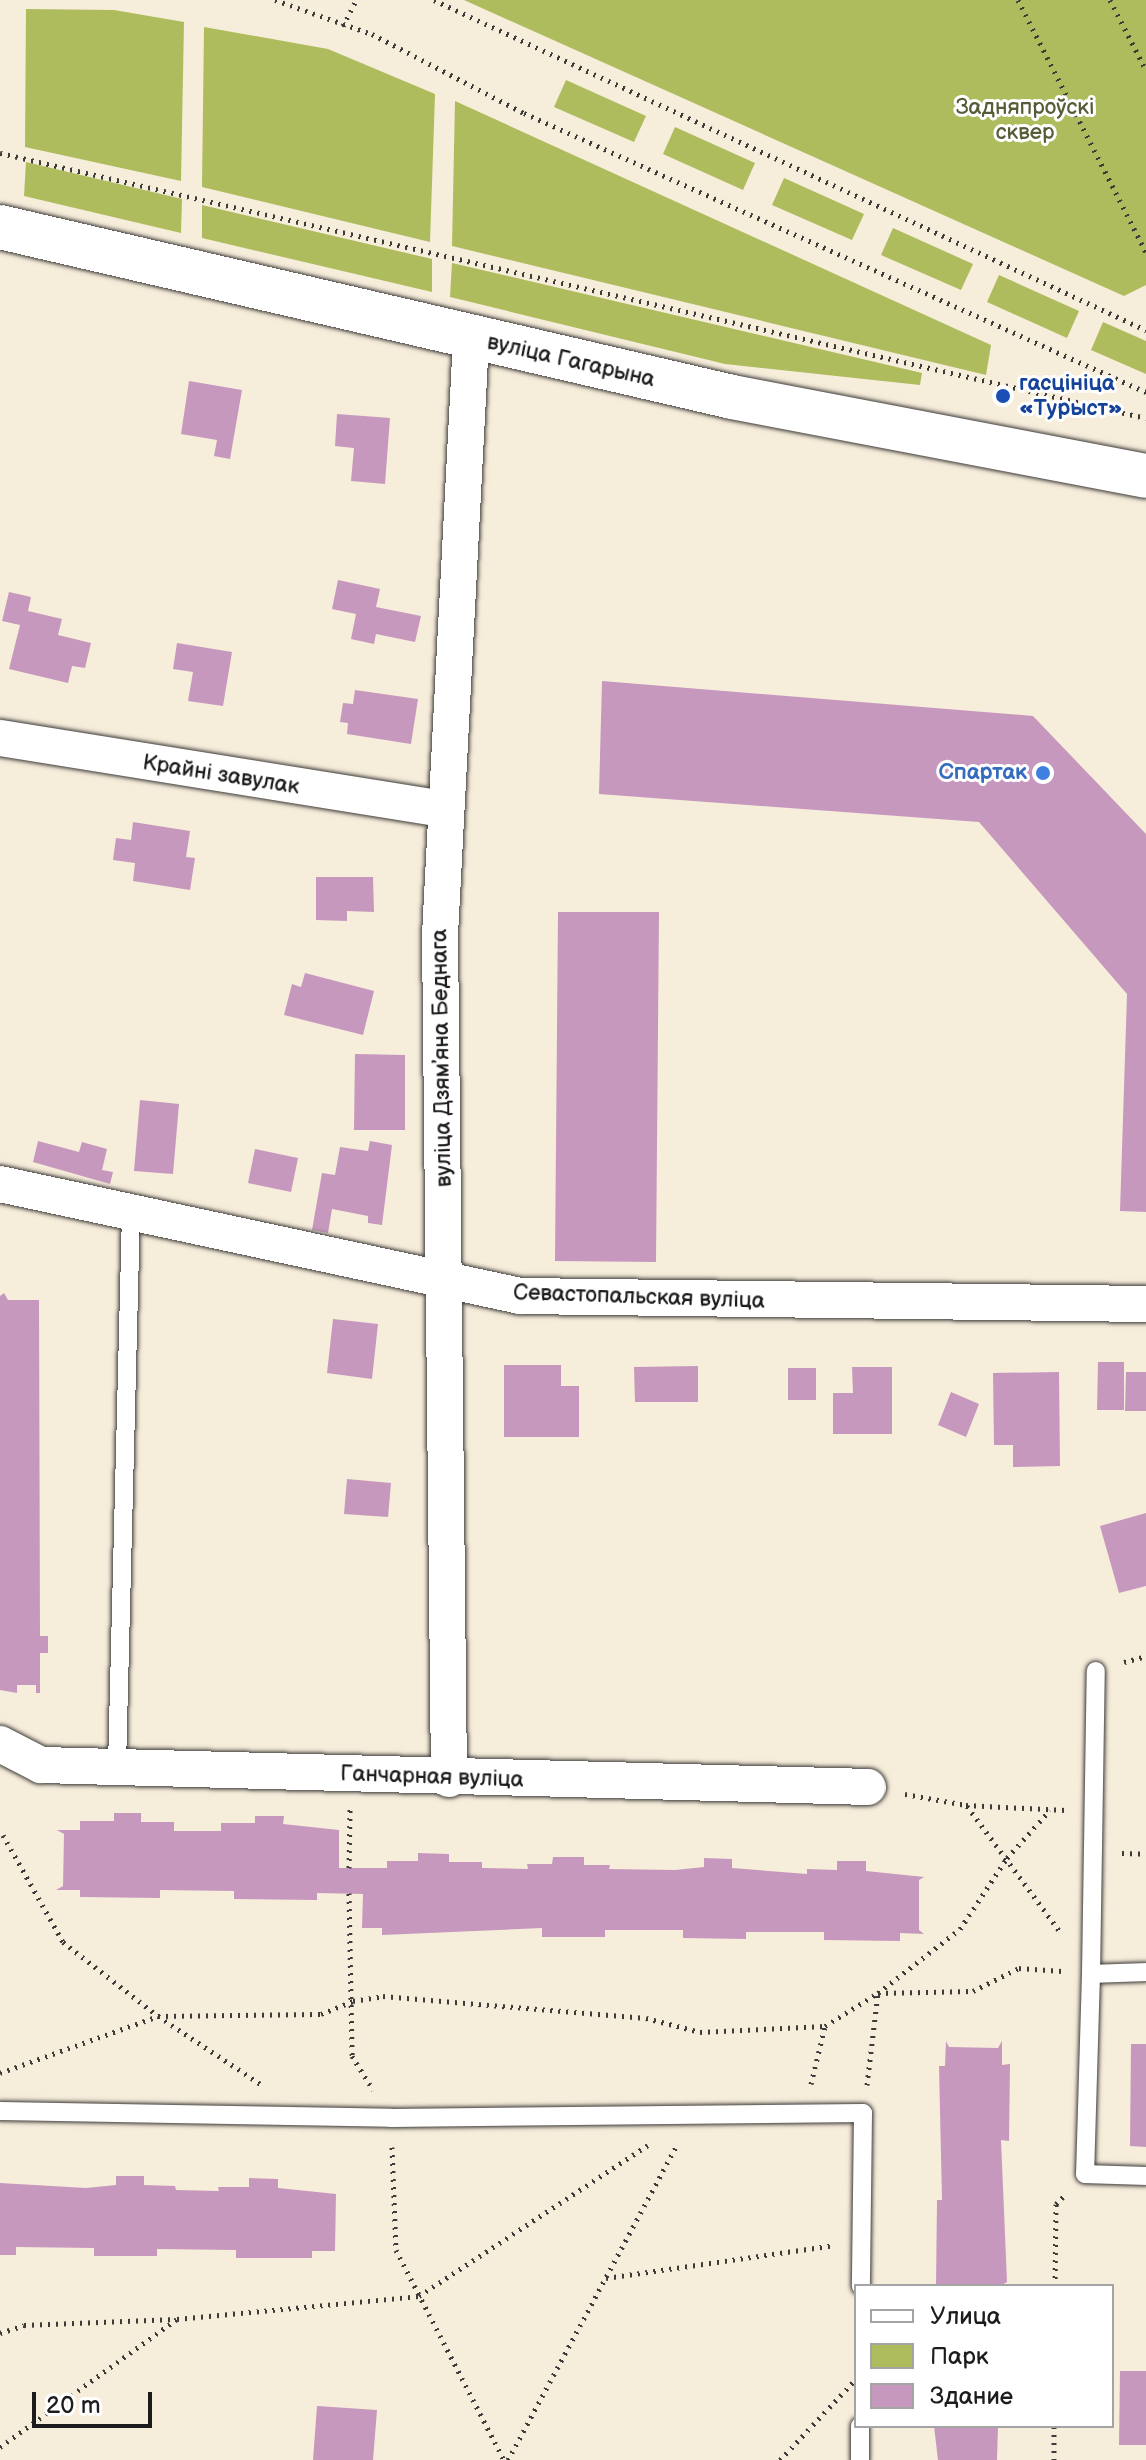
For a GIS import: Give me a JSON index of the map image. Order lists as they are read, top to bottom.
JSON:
{
  "streets": {
    "main road": ["вуліца Гагарына"],
    "street": [
      "Крайні завулак",
      "вуліца Дзямʼяна Беднага",
      "Севастопальская вуліца",
      "Ганчарная вуліца"
    ]
  },
  "crossings": [
    ["вуліца Гагарына", "вуліца Дзямʼяна Беднага"],
    ["Крайні завулак", "вуліца Дзямʼяна Беднага"],
    ["вуліца Дзямʼяна Беднага", "Севастопальская вуліца"],
    ["вуліца Дзямʼяна Беднага", "Ганчарная вуліца"]
  ],
  "parks": ["Задняпроўскі сквер"],
  "places": ["гасцініца «Турыст»", "Спартак"],
  "legend": ["Улица", "Парк", "Здание"],
  "scale_bar": "20 m"
}
